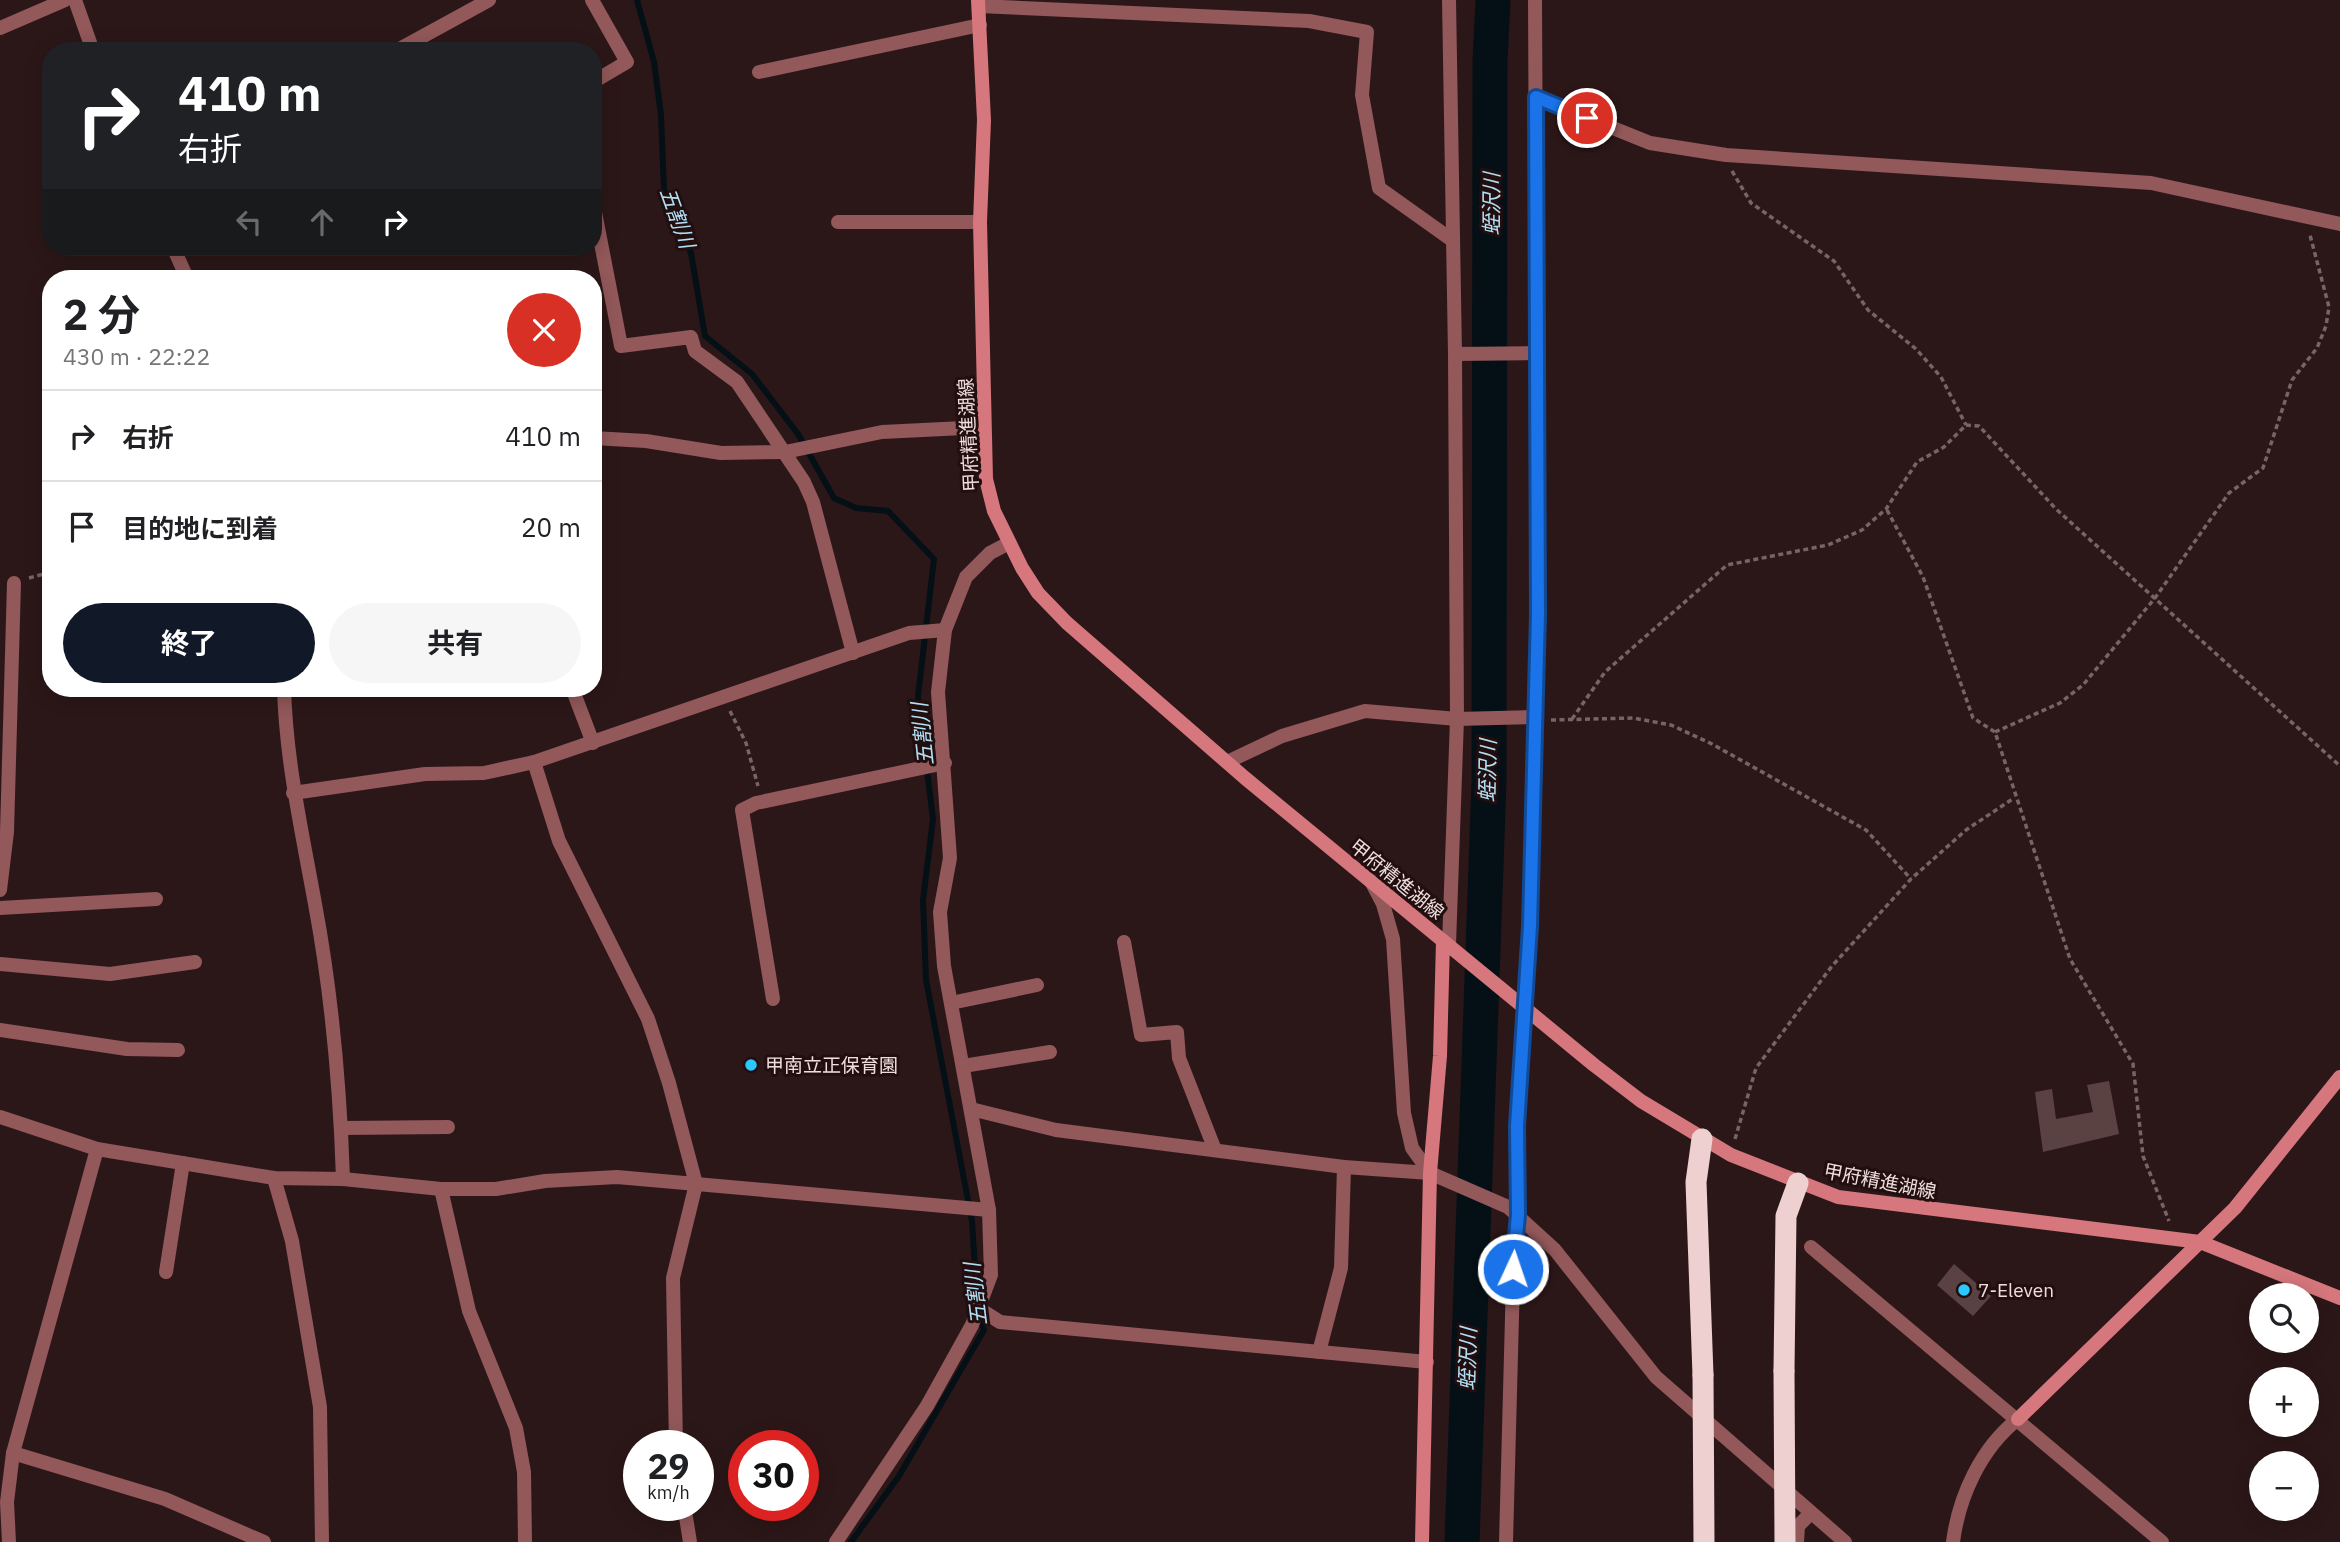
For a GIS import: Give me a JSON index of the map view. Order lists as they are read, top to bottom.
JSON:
{
  "streets": {
    "main road": ["甲府精進湖線"]
  },
  "water": ["蛭沢川", "五割川"],
  "places": ["甲南立正保育園", "7-Eleven"],
  "page": {
    "turn": ["410 m", "右折"],
    "heading": ["2 分", "430 m · 22:22"],
    "list": [
      {
        "name": "右折",
        "value": "410 m"
      },
      {
        "name": "目的地に到着",
        "value": "20 m"
      }
    ],
    "buttons": ["終了", "共有"],
    "map_buttons": ["+", "−"],
    "speed": "29 km/h",
    "limit": "30"
  }
}
